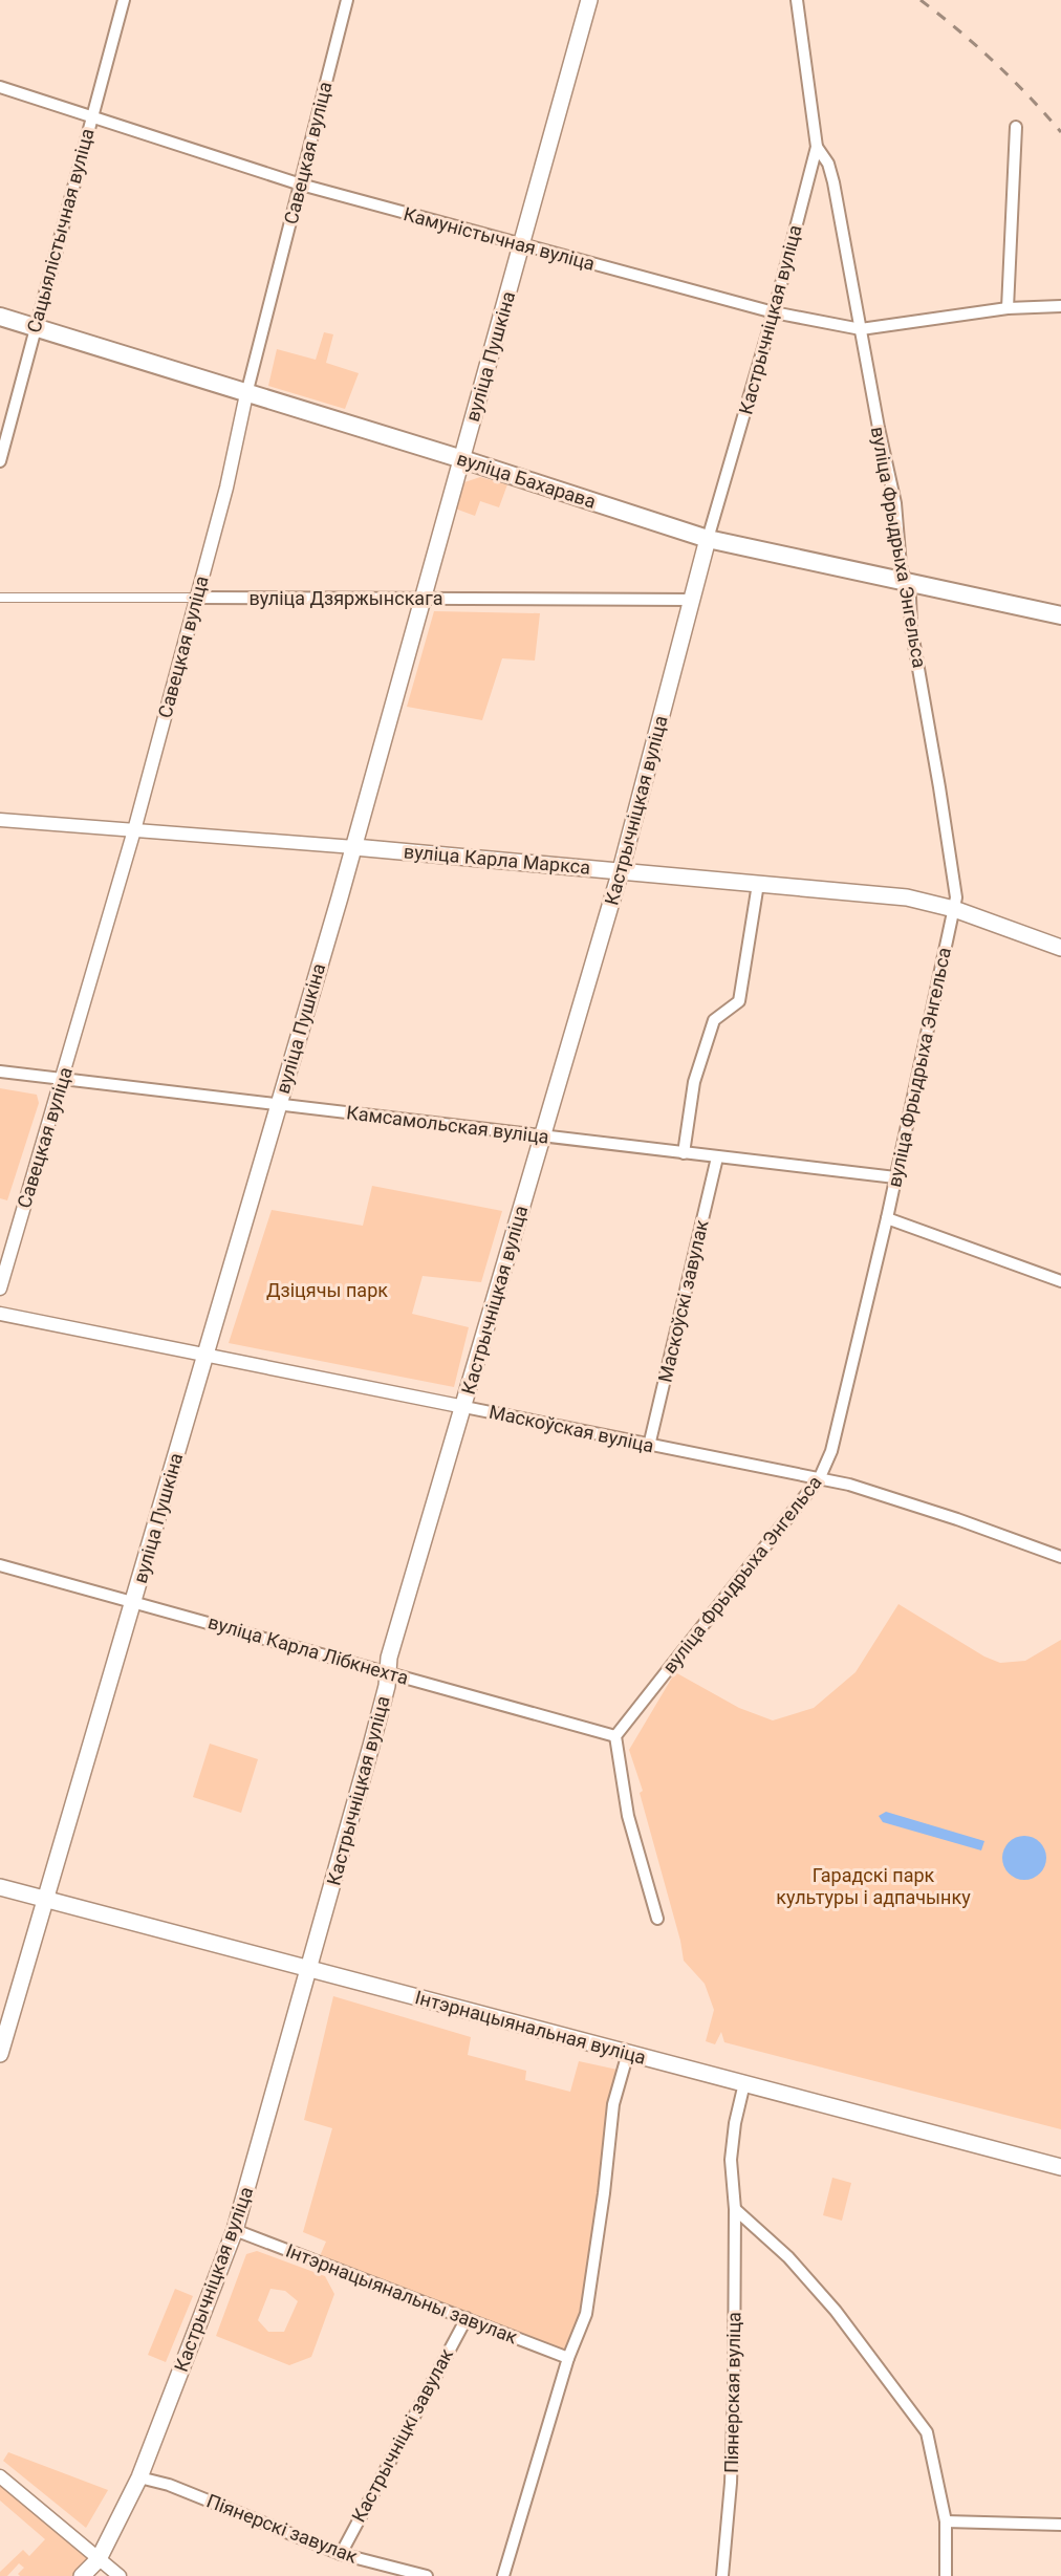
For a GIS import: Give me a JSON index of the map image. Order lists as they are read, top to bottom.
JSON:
{
  "streets": {
    "main road": [
      "Кастрычніцкая вуліца",
      "вуліца Пушкіна",
      "вуліца Бахарава",
      "вуліца Карла Маркса",
      "Інтэрнацыянальная вуліца"
    ],
    "street": [
      "Савецкая вуліца",
      "Сацыялістычная вуліца",
      "Камуністычная вуліца",
      "вуліца Фрыдрыха Энгельса",
      "вуліца Дзяржынскага",
      "Камсамольская вуліца",
      "Маскоўскі завулак",
      "Маскоўская вуліца",
      "вуліца Карла Лібкнехта",
      "Інтэрнацыянальны завулак",
      "Піянерская вуліца",
      "Кастрычніцкі завулак",
      "Піянерскі завулак"
    ]
  },
  "crossings": [
    ["Савецкая вуліца", "Камуністычная вуліца"],
    ["Савецкая вуліца", "вуліца Бахарава"],
    ["Савецкая вуліца", "вуліца Дзяржынскага"],
    ["Савецкая вуліца", "вуліца Карла Маркса"],
    ["Савецкая вуліца", "Камсамольская вуліца"],
    ["Сацыялістычная вуліца", "Камуністычная вуліца"],
    ["Сацыялістычная вуліца", "вуліца Бахарава"],
    ["Камуністычная вуліца", "Кастрычніцкая вуліца"],
    ["Камуністычная вуліца", "вуліца Пушкіна"],
    ["Камуністычная вуліца", "вуліца Фрыдрыха Энгельса"],
    ["Кастрычніцкая вуліца", "вуліца Бахарава"],
    ["Кастрычніцкая вуліца", "вуліца Фрыдрыха Энгельса"],
    ["Кастрычніцкая вуліца", "вуліца Дзяржынскага"],
    ["Кастрычніцкая вуліца", "вуліца Карла Маркса"],
    ["Кастрычніцкая вуліца", "Камсамольская вуліца"],
    ["Кастрычніцкая вуліца", "Маскоўская вуліца"],
    ["Кастрычніцкая вуліца", "вуліца Карла Лібкнехта"],
    ["Кастрычніцкая вуліца", "Інтэрнацыянальная вуліца"],
    ["Кастрычніцкая вуліца", "Інтэрнацыянальны завулак"],
    ["Кастрычніцкая вуліца", "Піянерскі завулак"],
    ["вуліца Пушкіна", "вуліца Бахарава"],
    ["вуліца Пушкіна", "вуліца Дзяржынскага"],
    ["вуліца Пушкіна", "вуліца Карла Маркса"],
    ["вуліца Пушкіна", "Камсамольская вуліца"],
    ["вуліца Пушкіна", "Маскоўская вуліца"],
    ["вуліца Пушкіна", "вуліца Карла Лібкнехта"],
    ["вуліца Пушкіна", "Інтэрнацыянальная вуліца"],
    ["вуліца Бахарава", "вуліца Фрыдрыха Энгельса"],
    ["вуліца Фрыдрыха Энгельса", "вуліца Карла Маркса"],
    ["вуліца Фрыдрыха Энгельса", "Камсамольская вуліца"],
    ["вуліца Фрыдрыха Энгельса", "Маскоўская вуліца"],
    ["вуліца Фрыдрыха Энгельса", "вуліца Карла Лібкнехта"],
    ["Камсамольская вуліца", "Маскоўскі завулак"],
    ["Маскоўскі завулак", "Маскоўская вуліца"],
    ["Інтэрнацыянальная вуліца", "Піянерская вуліца"],
    ["Інтэрнацыянальны завулак", "Кастрычніцкі завулак"],
    ["Кастрычніцкі завулак", "Піянерскі завулак"]
  ],
  "parks": ["Дзіцячы парк", "Гарадскі парк культуры і адпачынку"]
}
